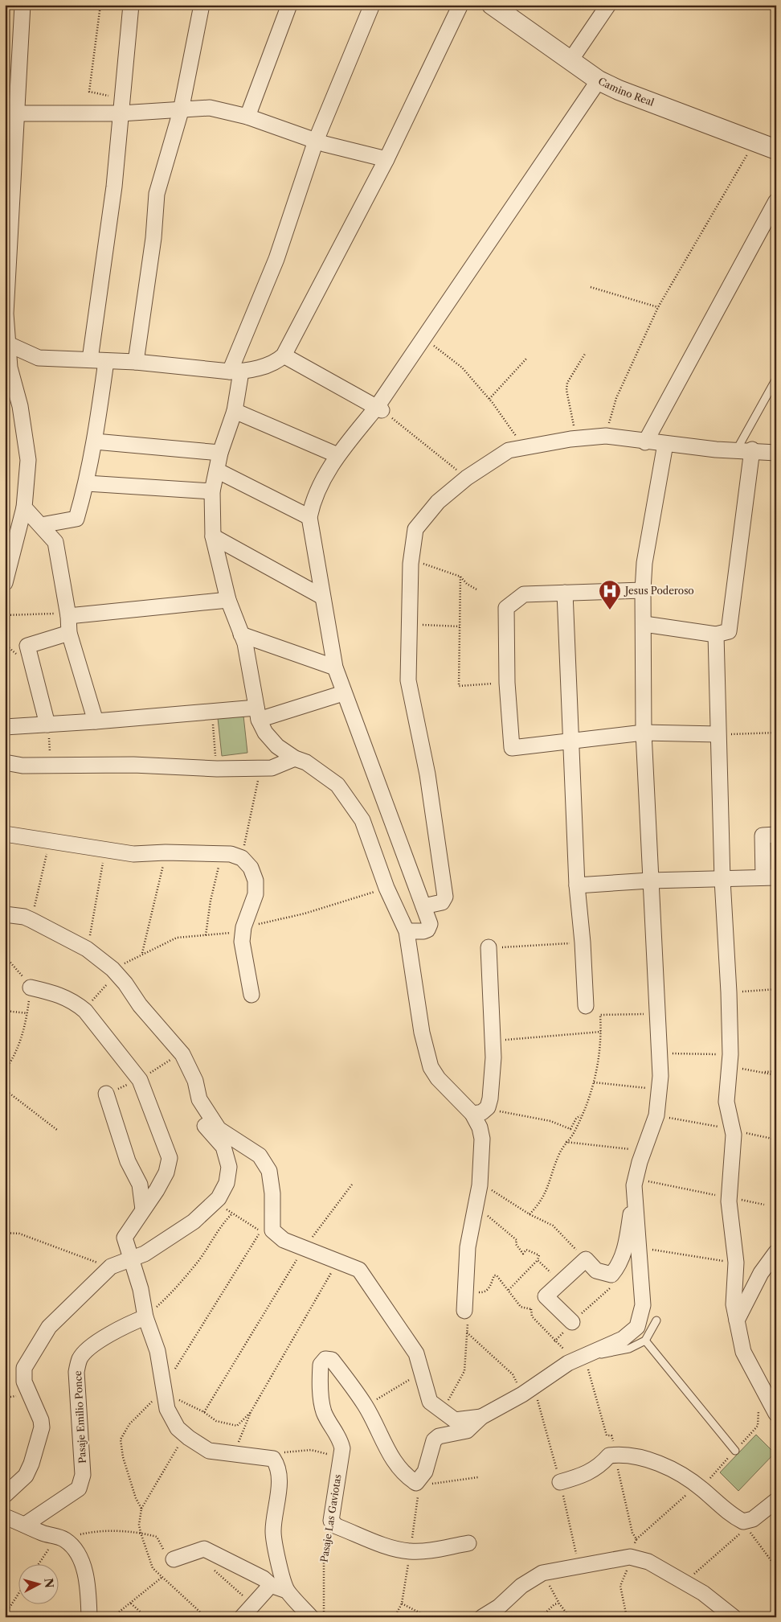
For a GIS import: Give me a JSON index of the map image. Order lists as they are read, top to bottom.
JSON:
{
  "streets": {
    "street": ["Camino Real", "Pasaje Emilio Ponce", "Pasaje Las Gaviotas"]
  },
  "places": {
    "hospital": ["Jesus Poderoso"]
  },
  "north": "right"
}
